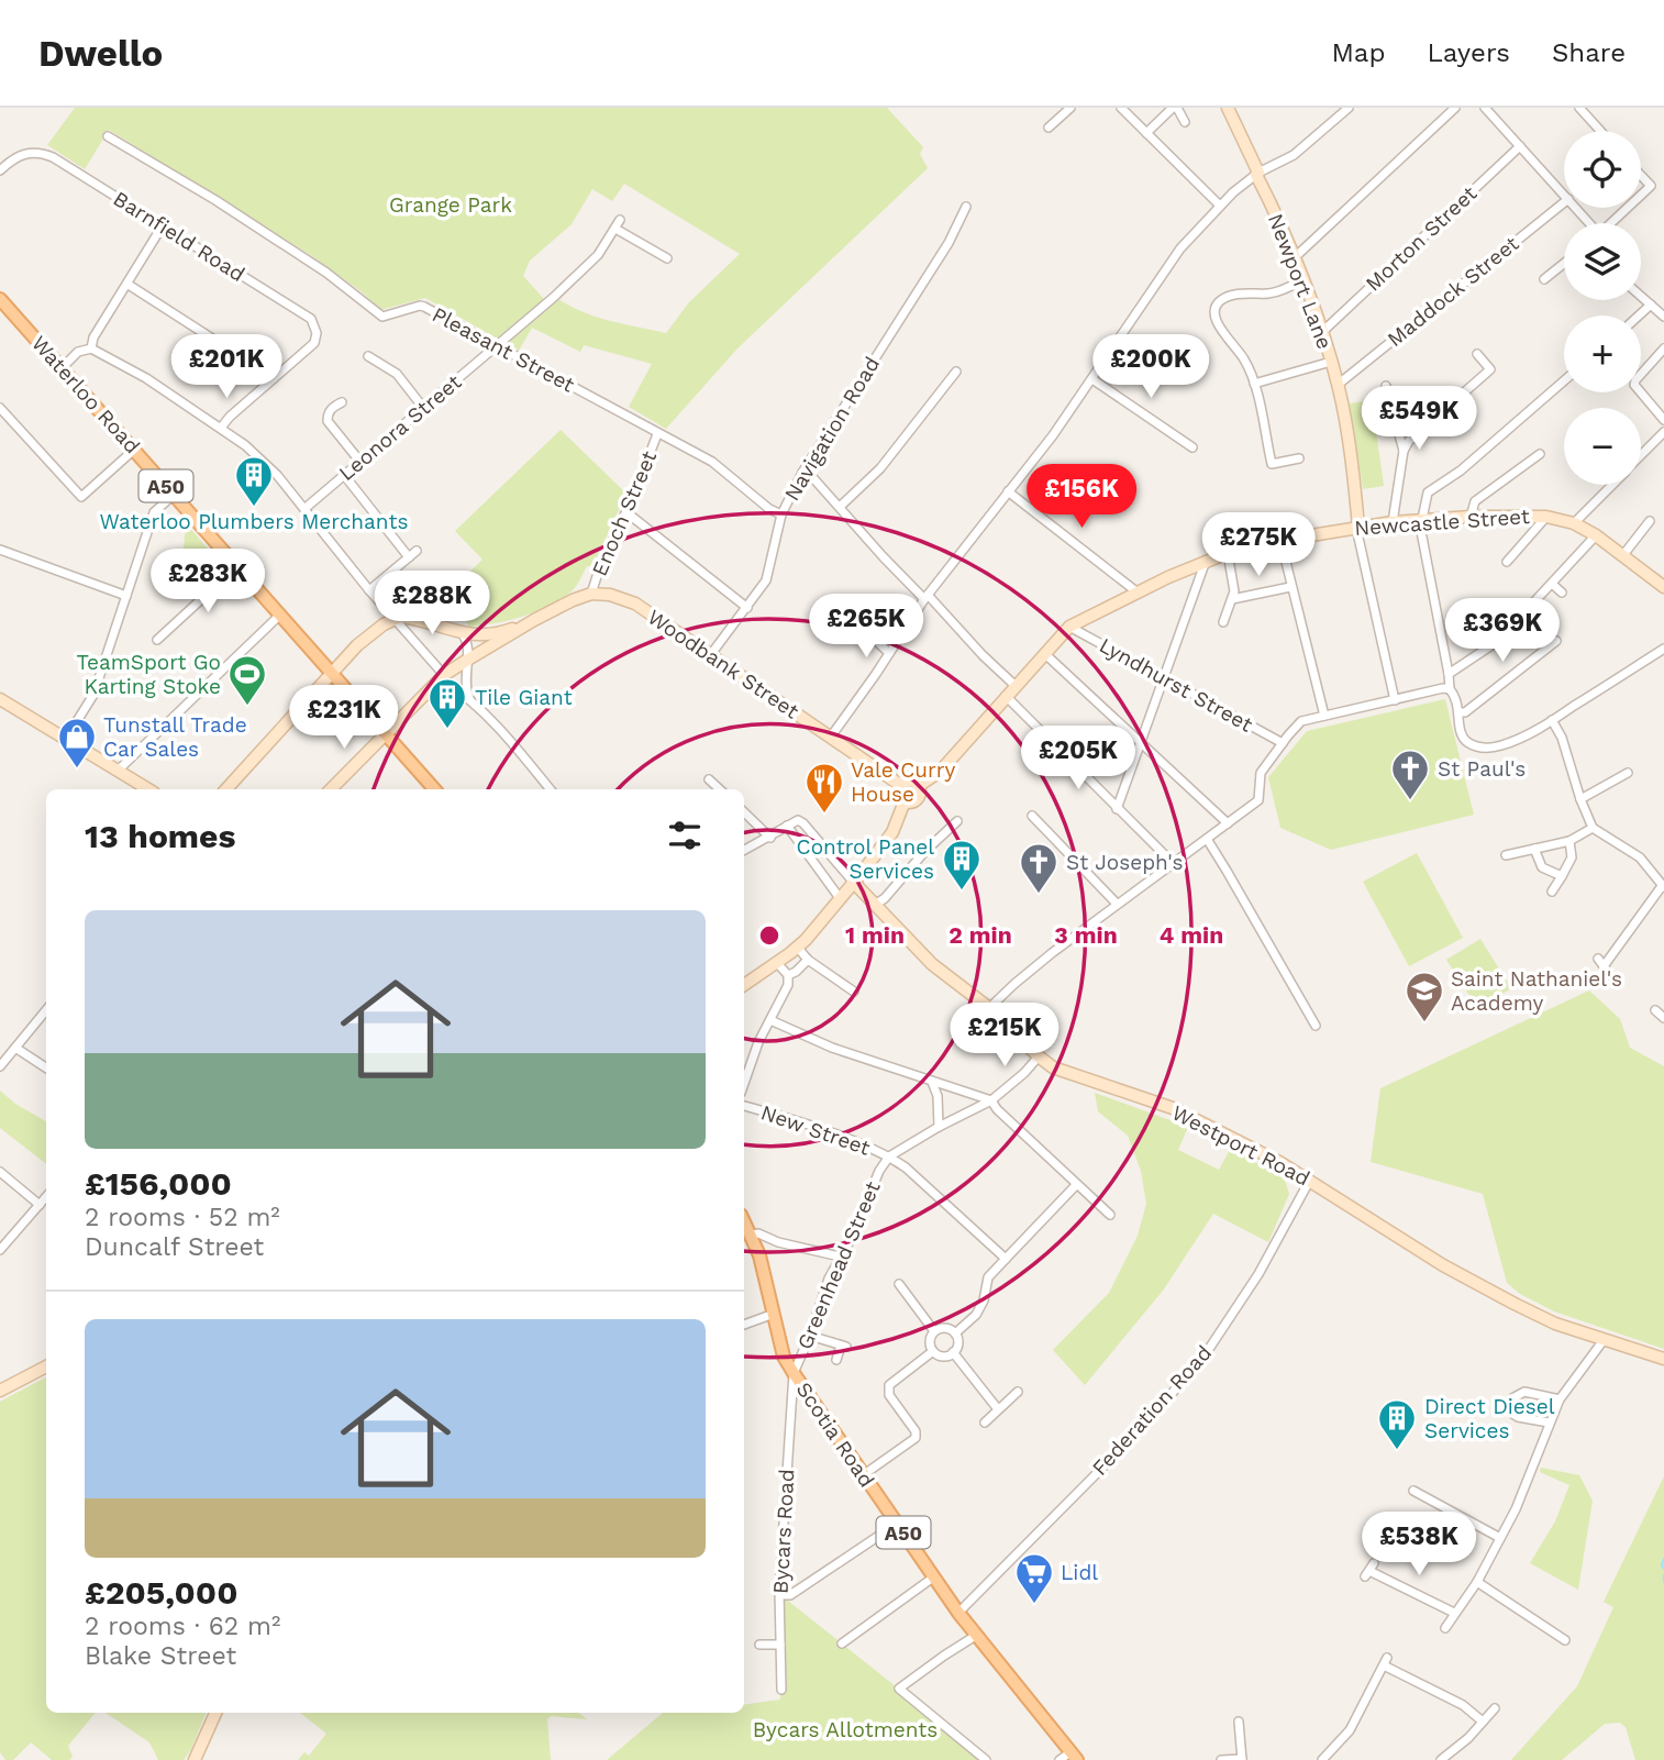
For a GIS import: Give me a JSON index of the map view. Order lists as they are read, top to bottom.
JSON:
{
  "streets": {
    "main road": [
      "Newport Lane",
      "Waterloo Road",
      "A50",
      "Newcastle Street",
      "Woodbank Street",
      "Westport Road",
      "Scotia Road"
    ],
    "street": [
      "Barnfield Road",
      "Morton Street",
      "Maddock Street",
      "Pleasant Street",
      "Leonora Street",
      "Navigation Road",
      "Enoch Street",
      "Lyndhurst Street",
      "New Street",
      "Greenhead Street",
      "Federation Road",
      "Bycars Road"
    ]
  },
  "crossings": [
    ["Morton Street", "Newport Lane"],
    ["Newport Lane", "Maddock Street"],
    ["Newport Lane", "Newcastle Street"],
    ["Pleasant Street", "Leonora Street"],
    ["Pleasant Street", "Navigation Road"],
    ["Pleasant Street", "Enoch Street"],
    ["Waterloo Road", "A50"],
    ["Navigation Road", "Woodbank Street"],
    ["A50", "Scotia Road"],
    ["Enoch Street", "Woodbank Street"],
    ["Newcastle Street", "Woodbank Street"],
    ["Newcastle Street", "Lyndhurst Street"],
    ["New Street", "Greenhead Street"],
    ["Westport Road", "Greenhead Street"],
    ["Westport Road", "Federation Road"],
    ["Greenhead Street", "Scotia Road"],
    ["Greenhead Street", "Bycars Road"],
    ["Federation Road", "Scotia Road"],
    ["Scotia Road", "Bycars Road"]
  ],
  "parks": ["Grange Park", "Bycars Allotments"],
  "places": {
    "building": [
      "Waterloo Plumbers Merchants",
      "Tile Giant",
      "Control Panel Services",
      "Direct Diesel Services"
    ],
    "sports": ["TeamSport Go Karting Stoke"],
    "shop": ["Tunstall Trade Car Sales"],
    "church": ["St Paul's", "St Joseph's"],
    "restaurant": ["Vale Curry House"],
    "school or university": ["Saint Nathaniel's Academy"],
    "supermarket": ["Lidl"]
  },
  "page": {
    "header": "Dwello",
    "nav": ["Map", "Layers", "Share"],
    "map_buttons": ["+", "−"],
    "price": [
      "£201K",
      "£200K",
      "£549K",
      "£156K",
      "£275K",
      "£283K",
      "£288K",
      "£265K",
      "£369K",
      "£231K",
      "£205K",
      "£215K",
      "£538K"
    ],
    "heading": "13 homes",
    "list": [
      {
        "name": "£156,000",
        "note": "2 rooms · 52 m² · Duncalf Street"
      },
      {
        "name": "£205,000",
        "note": "2 rooms · 62 m² · Blake Street"
      }
    ]
  },
  "rings": [
    "1 min",
    "2 min",
    "3 min",
    "4 min"
  ]
}
